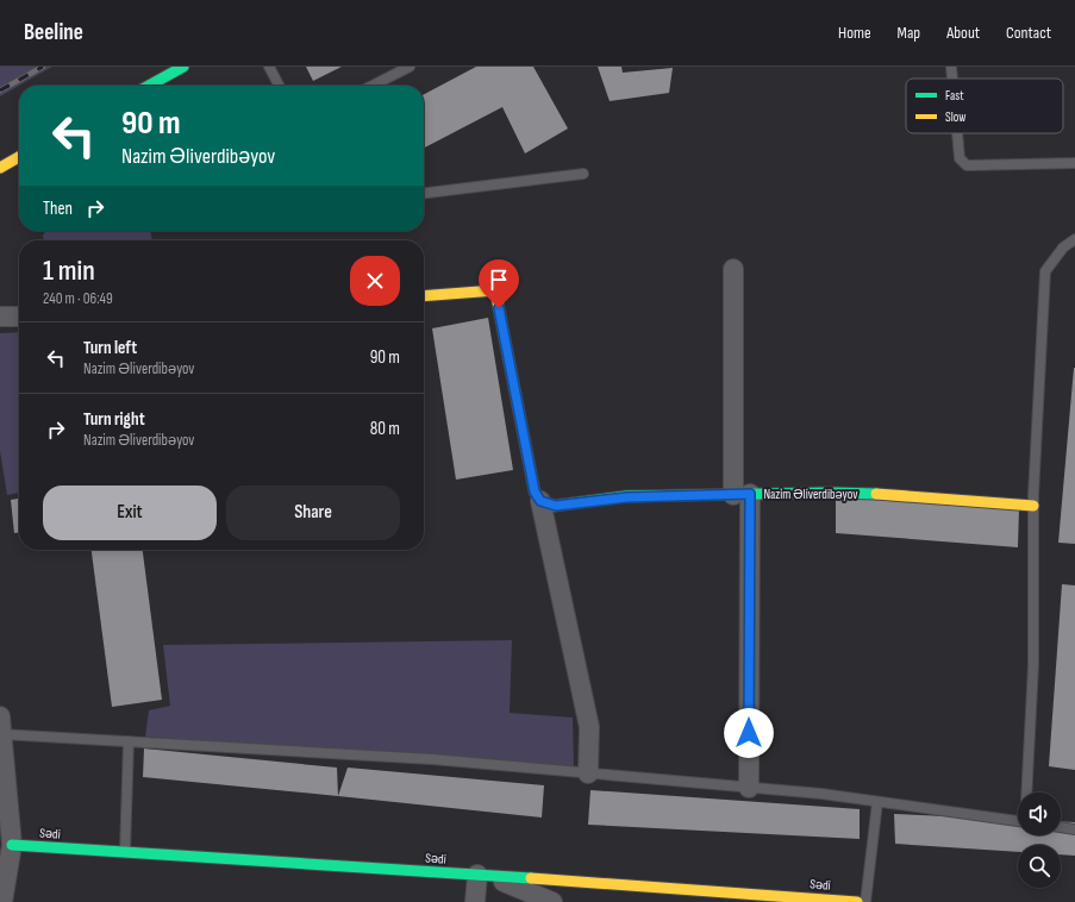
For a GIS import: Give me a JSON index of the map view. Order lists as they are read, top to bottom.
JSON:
{
  "streets": {
    "street": ["Nazim Əliverdibəyov", "Sədi"]
  },
  "legend": ["Fast", "Slow"],
  "page": {
    "header": "Beeline",
    "nav": [
      "Home",
      "Map",
      "About",
      "Contact"
    ],
    "turn": ["90 m", "Nazim Əliverdibəyov"],
    "then": "Then",
    "heading": ["1 min", "240 m · 06:49"],
    "list": [
      {
        "name": "Turn left",
        "note": "Nazim Əliverdibəyov",
        "value": "90 m"
      },
      {
        "name": "Turn right",
        "note": "Nazim Əliverdibəyov",
        "value": "80 m"
      }
    ],
    "buttons": ["Exit", "Share"]
  }
}
